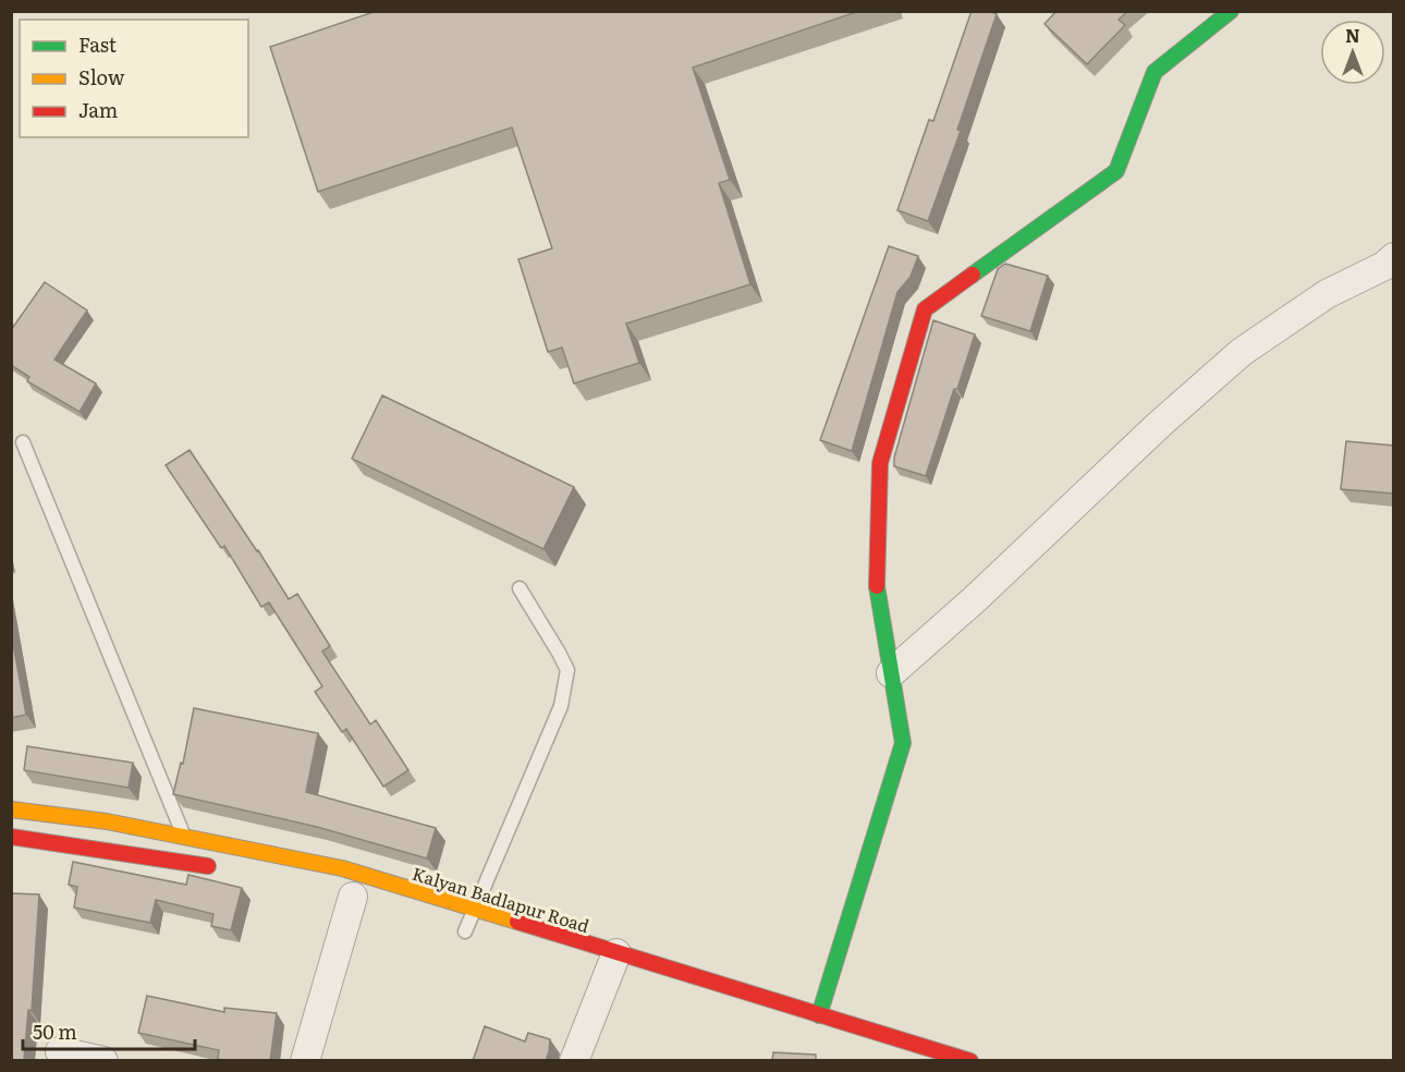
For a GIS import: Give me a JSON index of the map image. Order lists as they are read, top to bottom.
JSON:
{
  "streets": {
    "main road": ["Kalyan Badlapur Road"]
  },
  "legend": ["Fast", "Slow", "Jam"],
  "scale_bar": "50 m",
  "north": "top"
}
